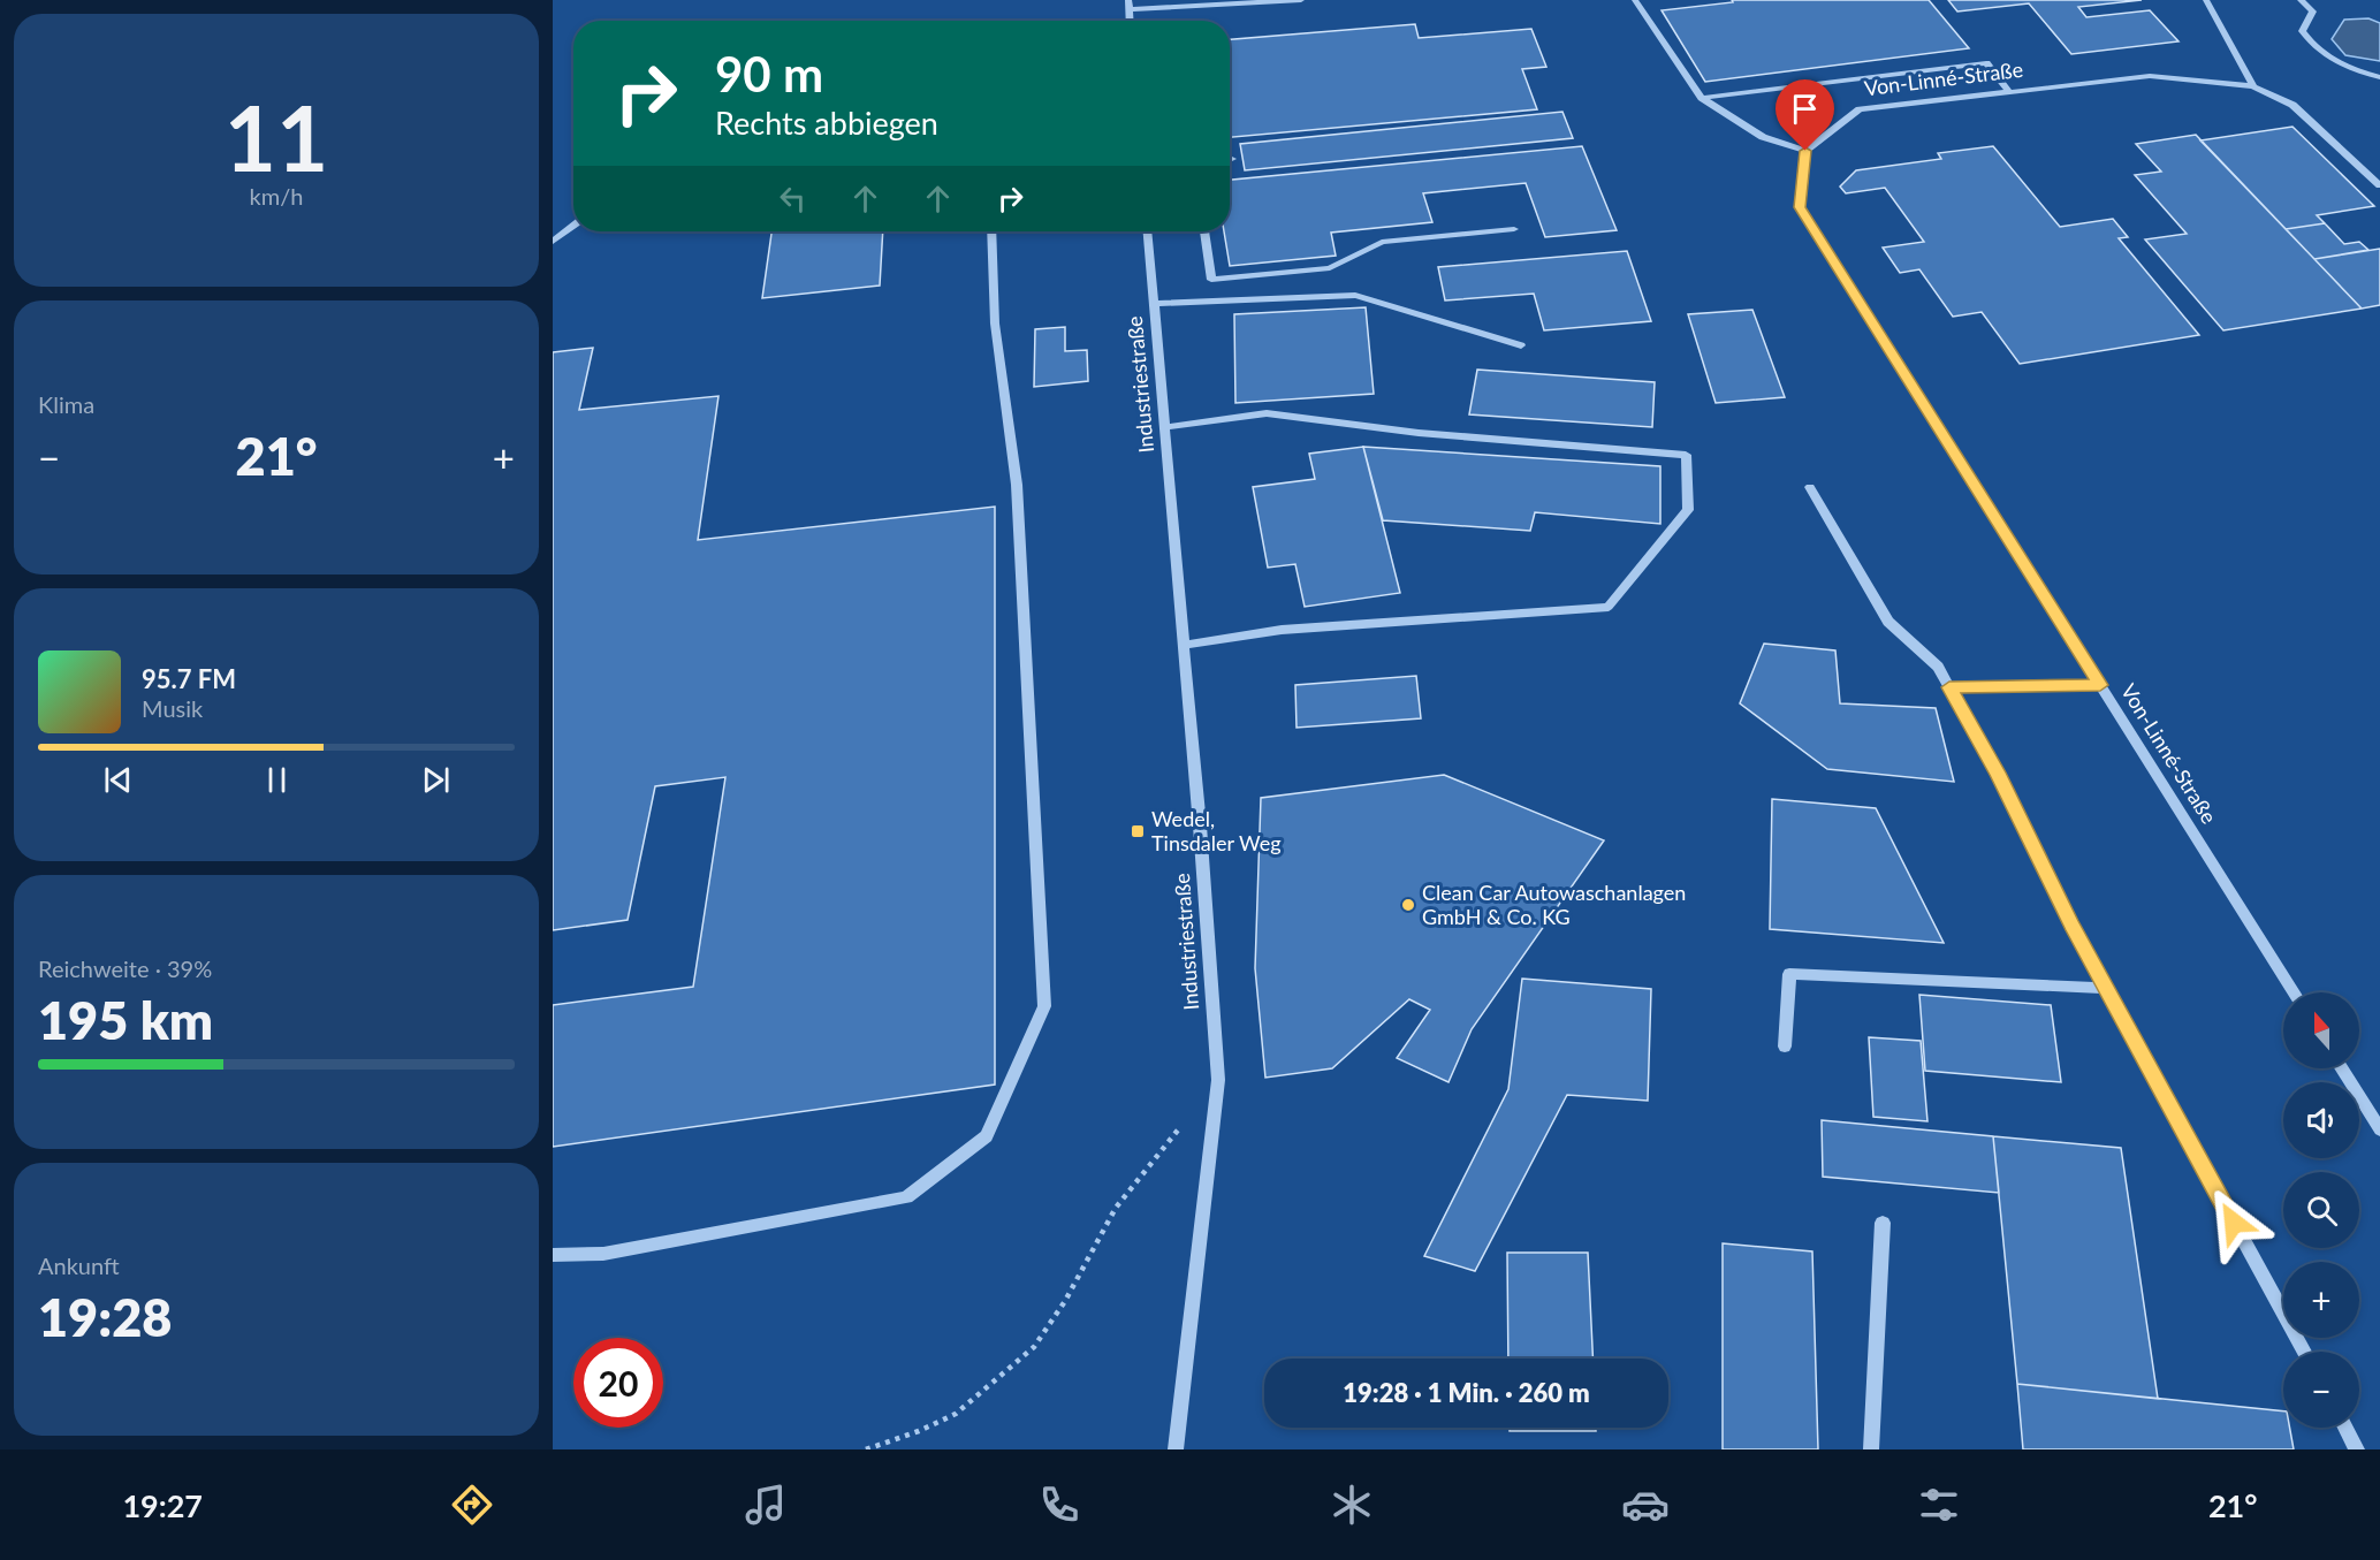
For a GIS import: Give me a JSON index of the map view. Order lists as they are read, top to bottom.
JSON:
{
  "streets": {
    "street": ["Von-Linné-Straße", "Industriestraße"]
  },
  "places": {
    "transit": ["Wedel, Tinsdaler Weg"],
    "other": ["Clean Car Autowaschanlagen GmbH & Co. KG"]
  },
  "north": "top",
  "page": {
    "tile": [
      ["11", "km/h"],
      "Klima",
      ["Reichweite · 39%", "195 km"],
      ["Ankunft", "19:28"]
    ],
    "turn": ["90 m", "Rechts abbiegen"],
    "heat": ["−", "21°", "+"],
    "song": ["95.7 FM", "Musik"],
    "map_buttons": ["+", "−"],
    "limit": "20",
    "trip": "19:28 · 1 Min. · 260 m",
    "tabs": ["19:27", "21°"]
  }
}
